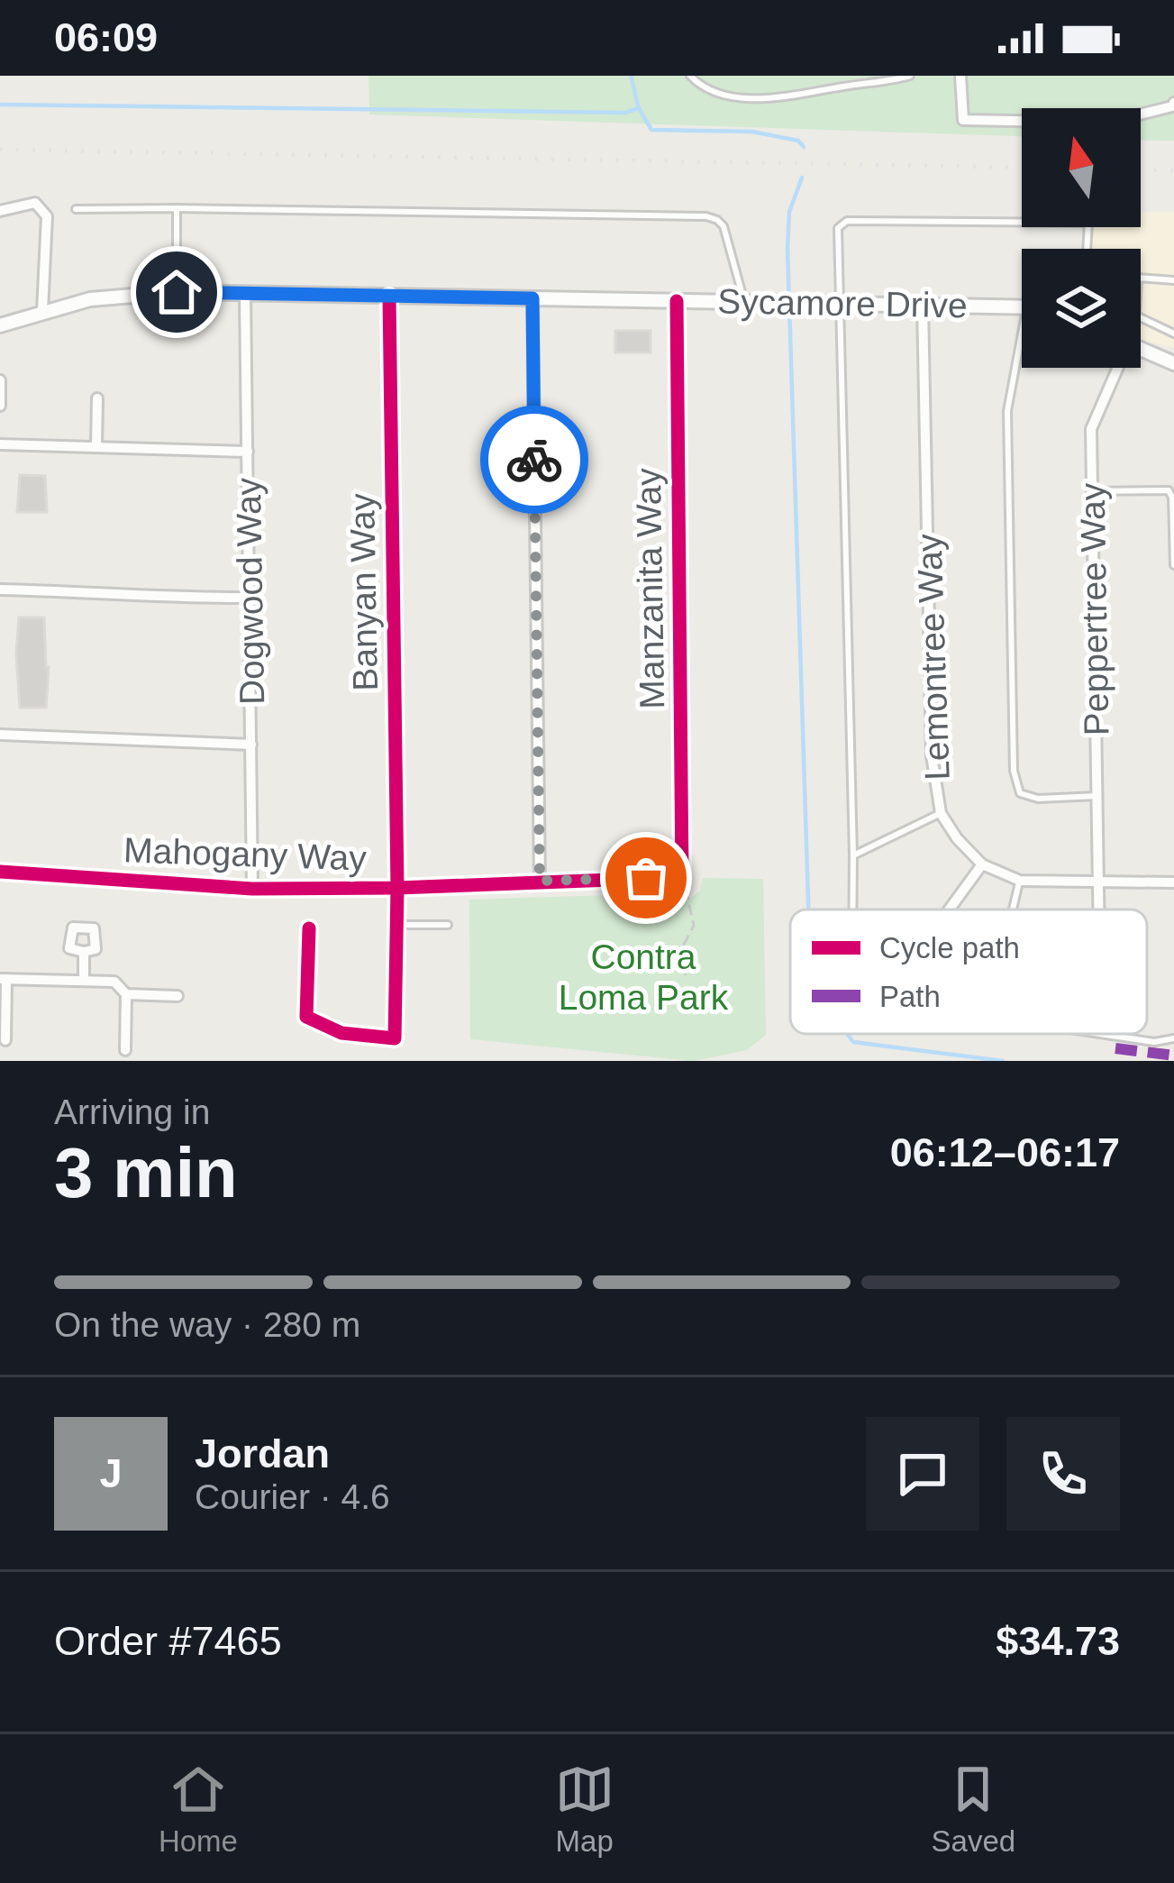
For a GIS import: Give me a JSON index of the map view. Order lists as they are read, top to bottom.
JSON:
{
  "streets": {
    "street": [
      "Sycamore Drive",
      "Manzanita Way",
      "Dogwood Way",
      "Banyan Way",
      "Peppertree Way",
      "Lemontree Way",
      "Mahogany Way"
    ]
  },
  "crossings": [
    ["Sycamore Drive", "Manzanita Way"],
    ["Sycamore Drive", "Dogwood Way"],
    ["Sycamore Drive", "Banyan Way"],
    ["Sycamore Drive", "Lemontree Way"],
    ["Manzanita Way", "Mahogany Way"],
    ["Dogwood Way", "Mahogany Way"],
    ["Banyan Way", "Mahogany Way"],
    ["Peppertree Way", "Lemontree Way"]
  ],
  "parks": ["Contra Loma Park"],
  "legend": ["Cycle path", "Path"],
  "north": "top",
  "page": {
    "status": "06:09",
    "heading": ["3 min", "Arriving in", "06:12–06:17"],
    "panel": [
      "Jordan",
      "Courier · 4.6",
      "Order #7465",
      "$34.73"
    ],
    "bar": "On the way · 280 m",
    "round": "J",
    "tabs": ["Home", "Map", "Saved"]
  }
}
